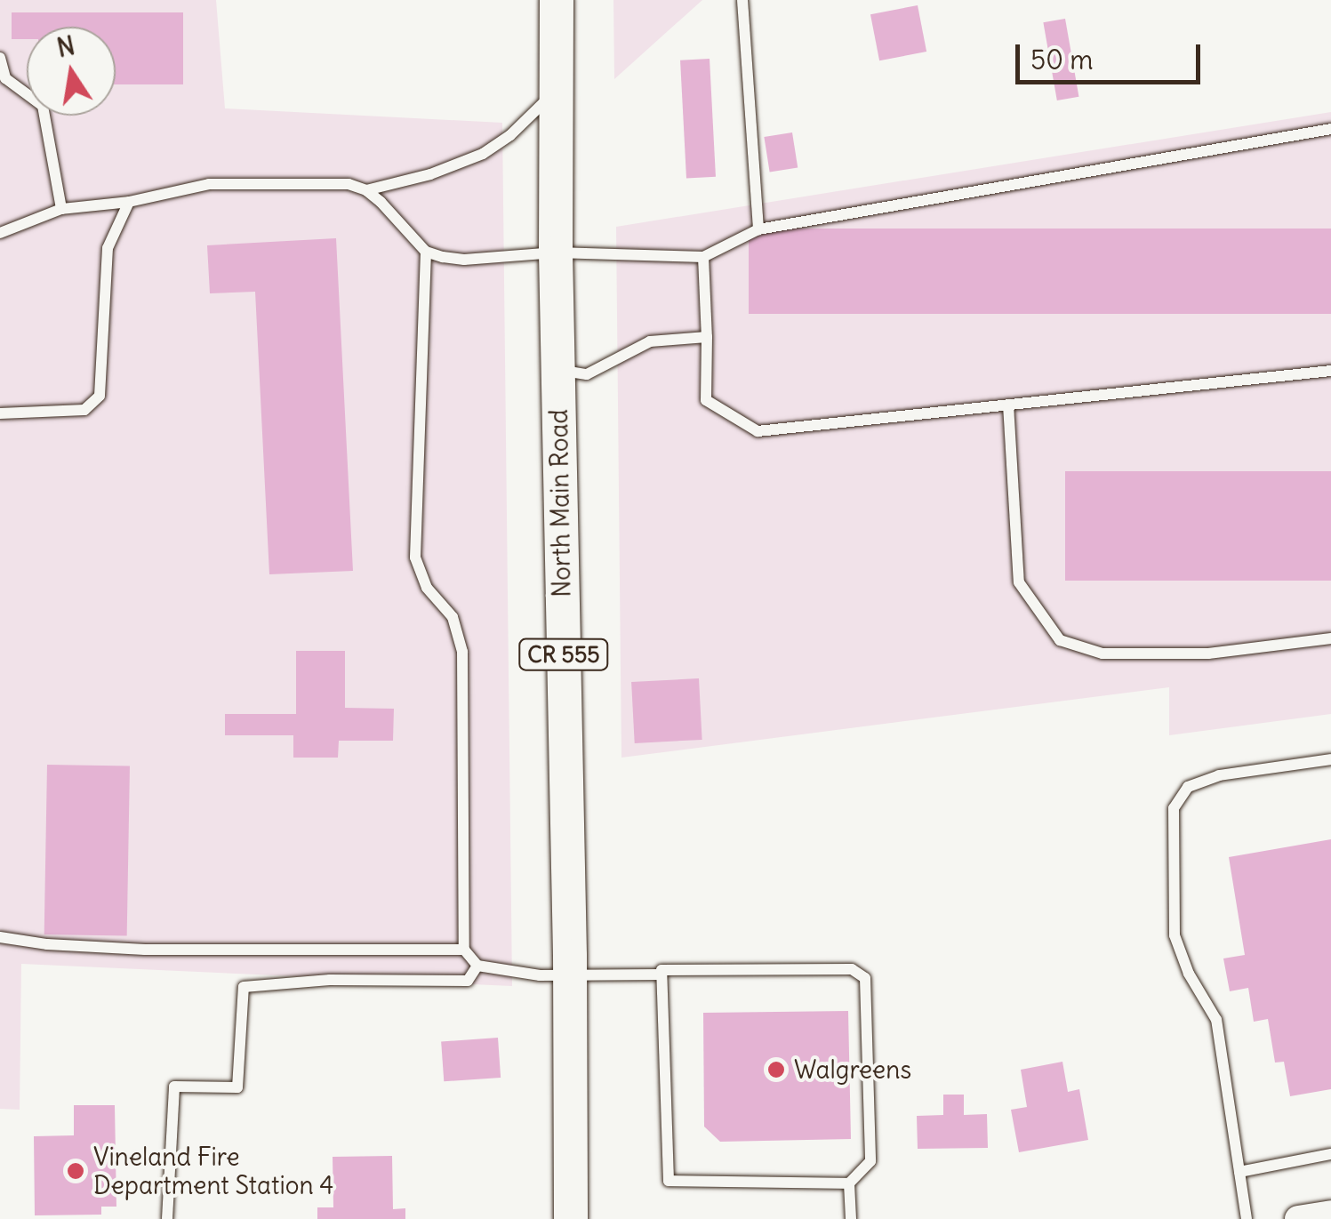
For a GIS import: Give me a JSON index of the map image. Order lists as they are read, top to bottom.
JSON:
{
  "streets": {
    "main road": ["North Main Road", "CR 555"]
  },
  "places": ["Walgreens", "Vineland Fire Department Station 4"],
  "scale_bar": "50 m",
  "north": "top"
}
